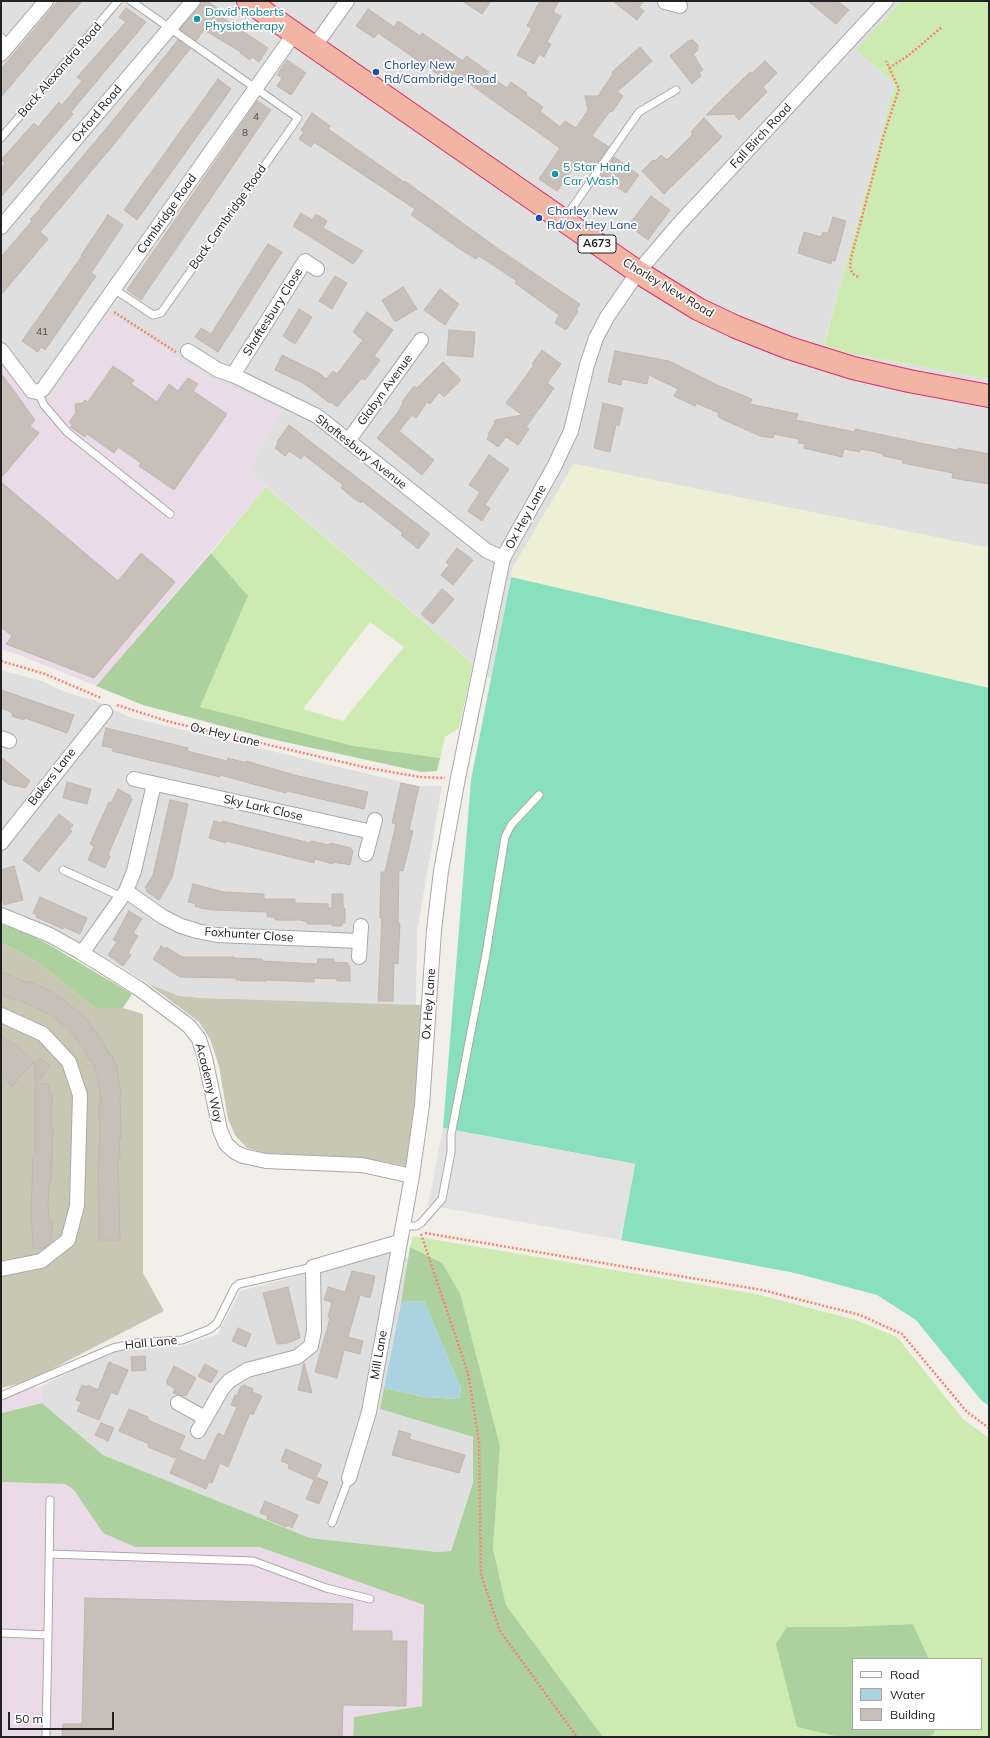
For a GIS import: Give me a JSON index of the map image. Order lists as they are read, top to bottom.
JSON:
{
  "streets": {
    "highway": ["A673", "Chorley New Road"],
    "street": [
      "Oxford Road",
      "Fall Birch Road",
      "Cambridge Road",
      "Shaftesbury Close",
      "Glabyn Avenue",
      "Shaftesbury Avenue",
      "Ox Hey Lane",
      "Bakers Lane",
      "Sky Lark Close",
      "Foxhunter Close",
      "Academy Way",
      "Hall Lane",
      "Mill Lane"
    ],
    "lane": ["Back Alexandra Road", "Back Cambridge Road"]
  },
  "crossings": [
    ["Fall Birch Road", "Chorley New Road"],
    ["Fall Birch Road", "Ox Hey Lane"],
    ["Cambridge Road", "Back Cambridge Road"],
    ["Cambridge Road", "Chorley New Road"],
    ["Chorley New Road", "Ox Hey Lane"],
    ["Shaftesbury Close", "Shaftesbury Avenue"],
    ["Glabyn Avenue", "Shaftesbury Avenue"],
    ["Shaftesbury Avenue", "Ox Hey Lane"],
    ["Ox Hey Lane", "Bakers Lane"],
    ["Ox Hey Lane", "Academy Way"],
    ["Ox Hey Lane", "Hall Lane"],
    ["Ox Hey Lane", "Mill Lane"],
    ["Hall Lane", "Mill Lane"]
  ],
  "places": [
    "David Roberts Physiotherapy",
    "Chorley New Rd/Cambridge Road",
    "5 Star Hand Car Wash",
    "Chorley New Rd/Ox Hey Lane"
  ],
  "house_numbers": ["4", "8", "41"],
  "legend": ["Road", "Water", "Building"],
  "scale_bar": "50 m"
}
